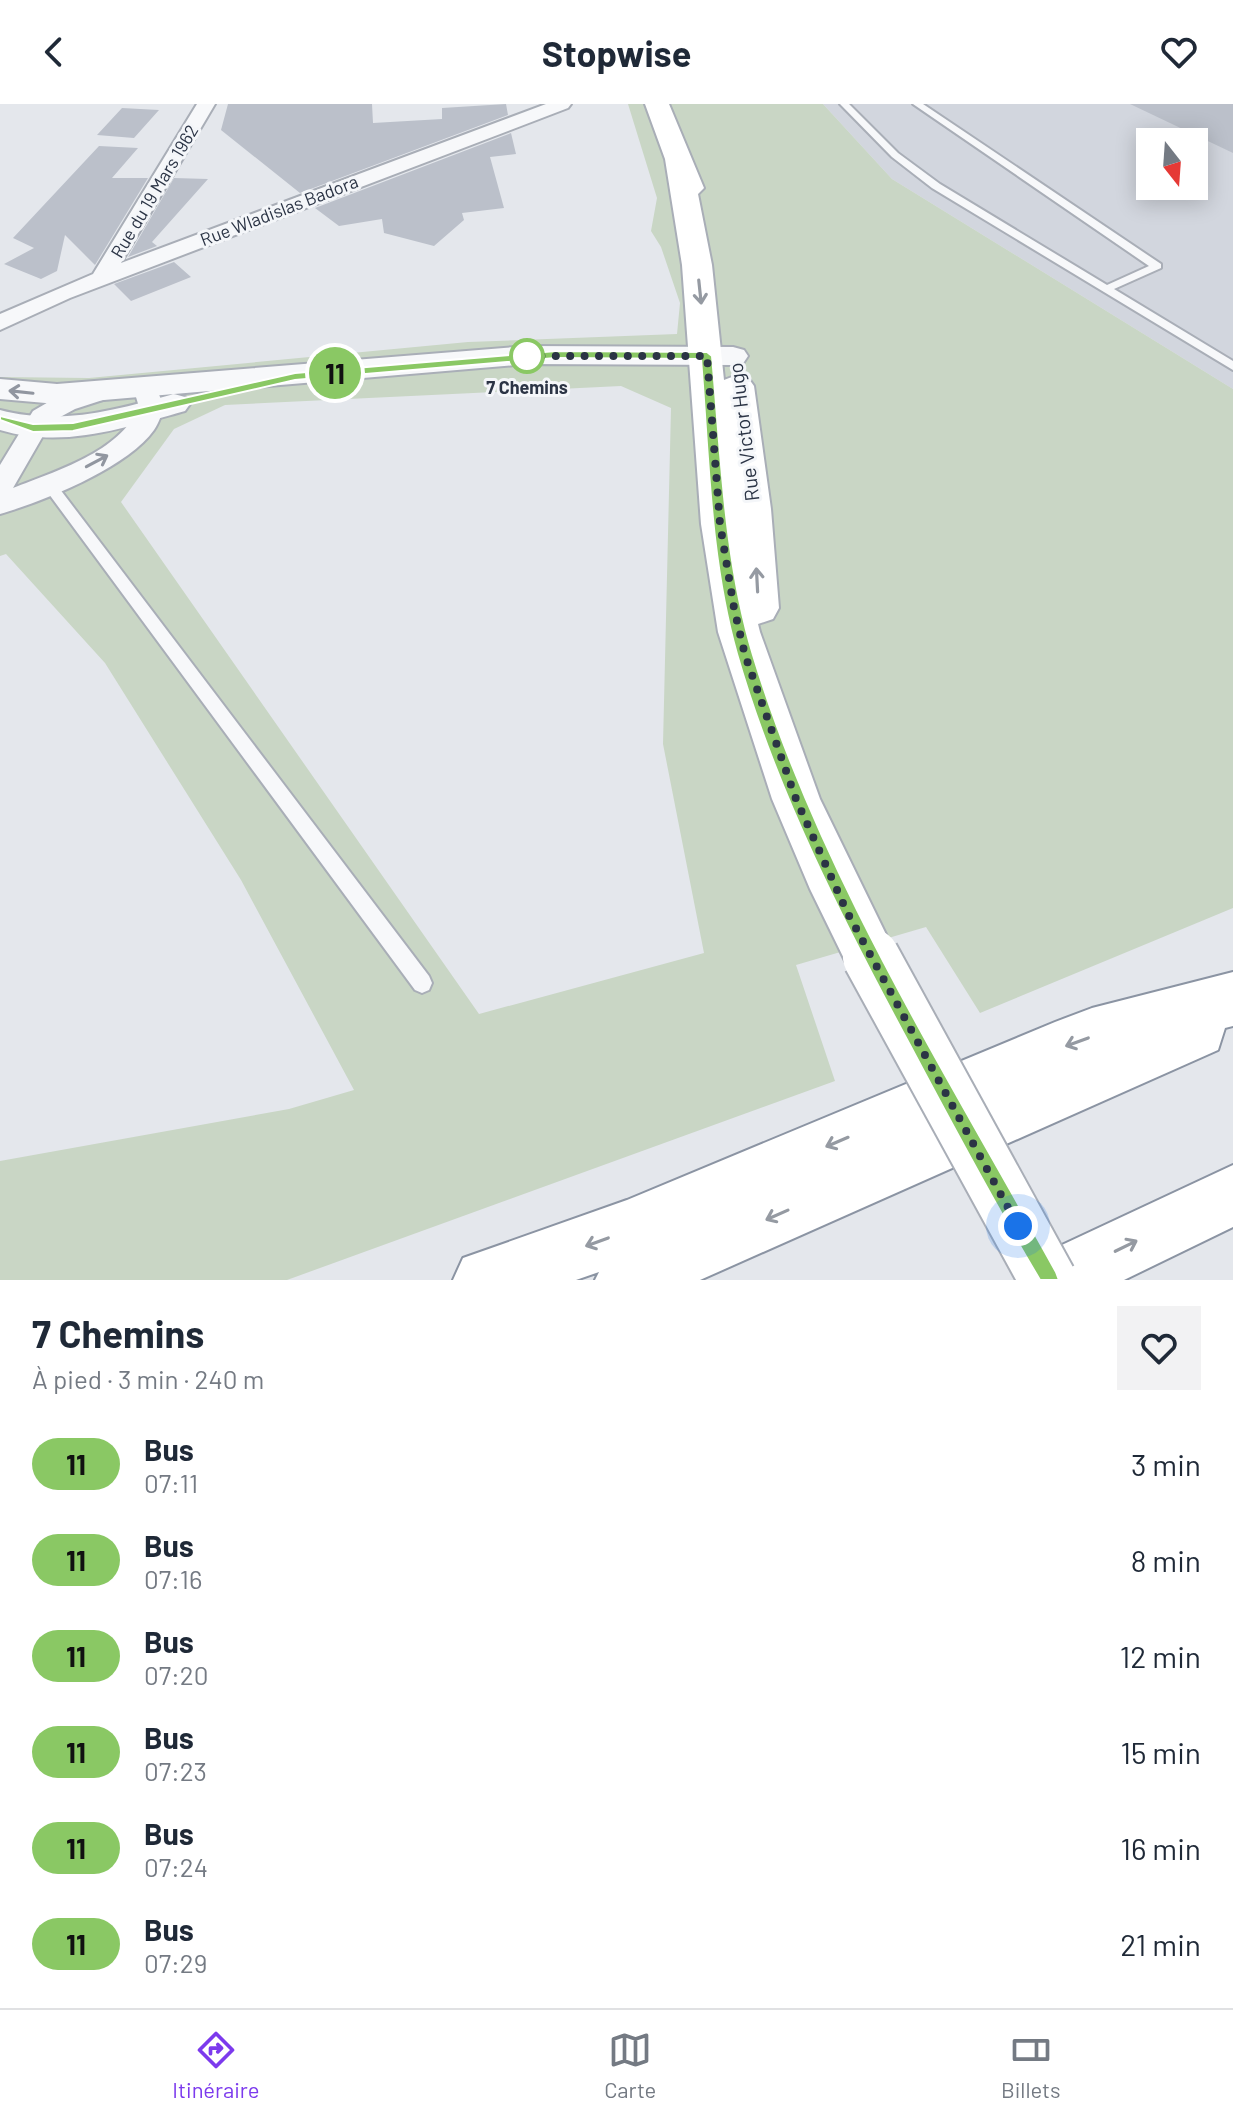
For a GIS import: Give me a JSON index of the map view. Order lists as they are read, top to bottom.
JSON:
{
  "streets": {
    "main road": ["Rue Victor Hugo"],
    "street": ["Rue du 19 Mars 1962", "Rue Wladislas Badora"]
  },
  "crossings": [
    ["Rue du 19 Mars 1962", "Rue Wladislas Badora"]
  ],
  "places": ["7 Chemins"],
  "lines": ["bus line 11"],
  "north": "bottom",
  "page": {
    "header": "Stopwise",
    "on_map": "11",
    "heading": ["7 Chemins", "À pied · 3 min · 240 m"],
    "list": [
      {
        "mark": "11",
        "name": "Bus",
        "note": "07:11",
        "value": "3 min"
      },
      {
        "mark": "11",
        "name": "Bus",
        "note": "07:16",
        "value": "8 min"
      },
      {
        "mark": "11",
        "name": "Bus",
        "note": "07:20",
        "value": "12 min"
      },
      {
        "mark": "11",
        "name": "Bus",
        "note": "07:23",
        "value": "15 min"
      },
      {
        "mark": "11",
        "name": "Bus",
        "note": "07:24",
        "value": "16 min"
      },
      {
        "mark": "11",
        "name": "Bus",
        "note": "07:29",
        "value": "21 min"
      }
    ],
    "tabs": ["Itinéraire", "Carte", "Billets"]
  }
}
